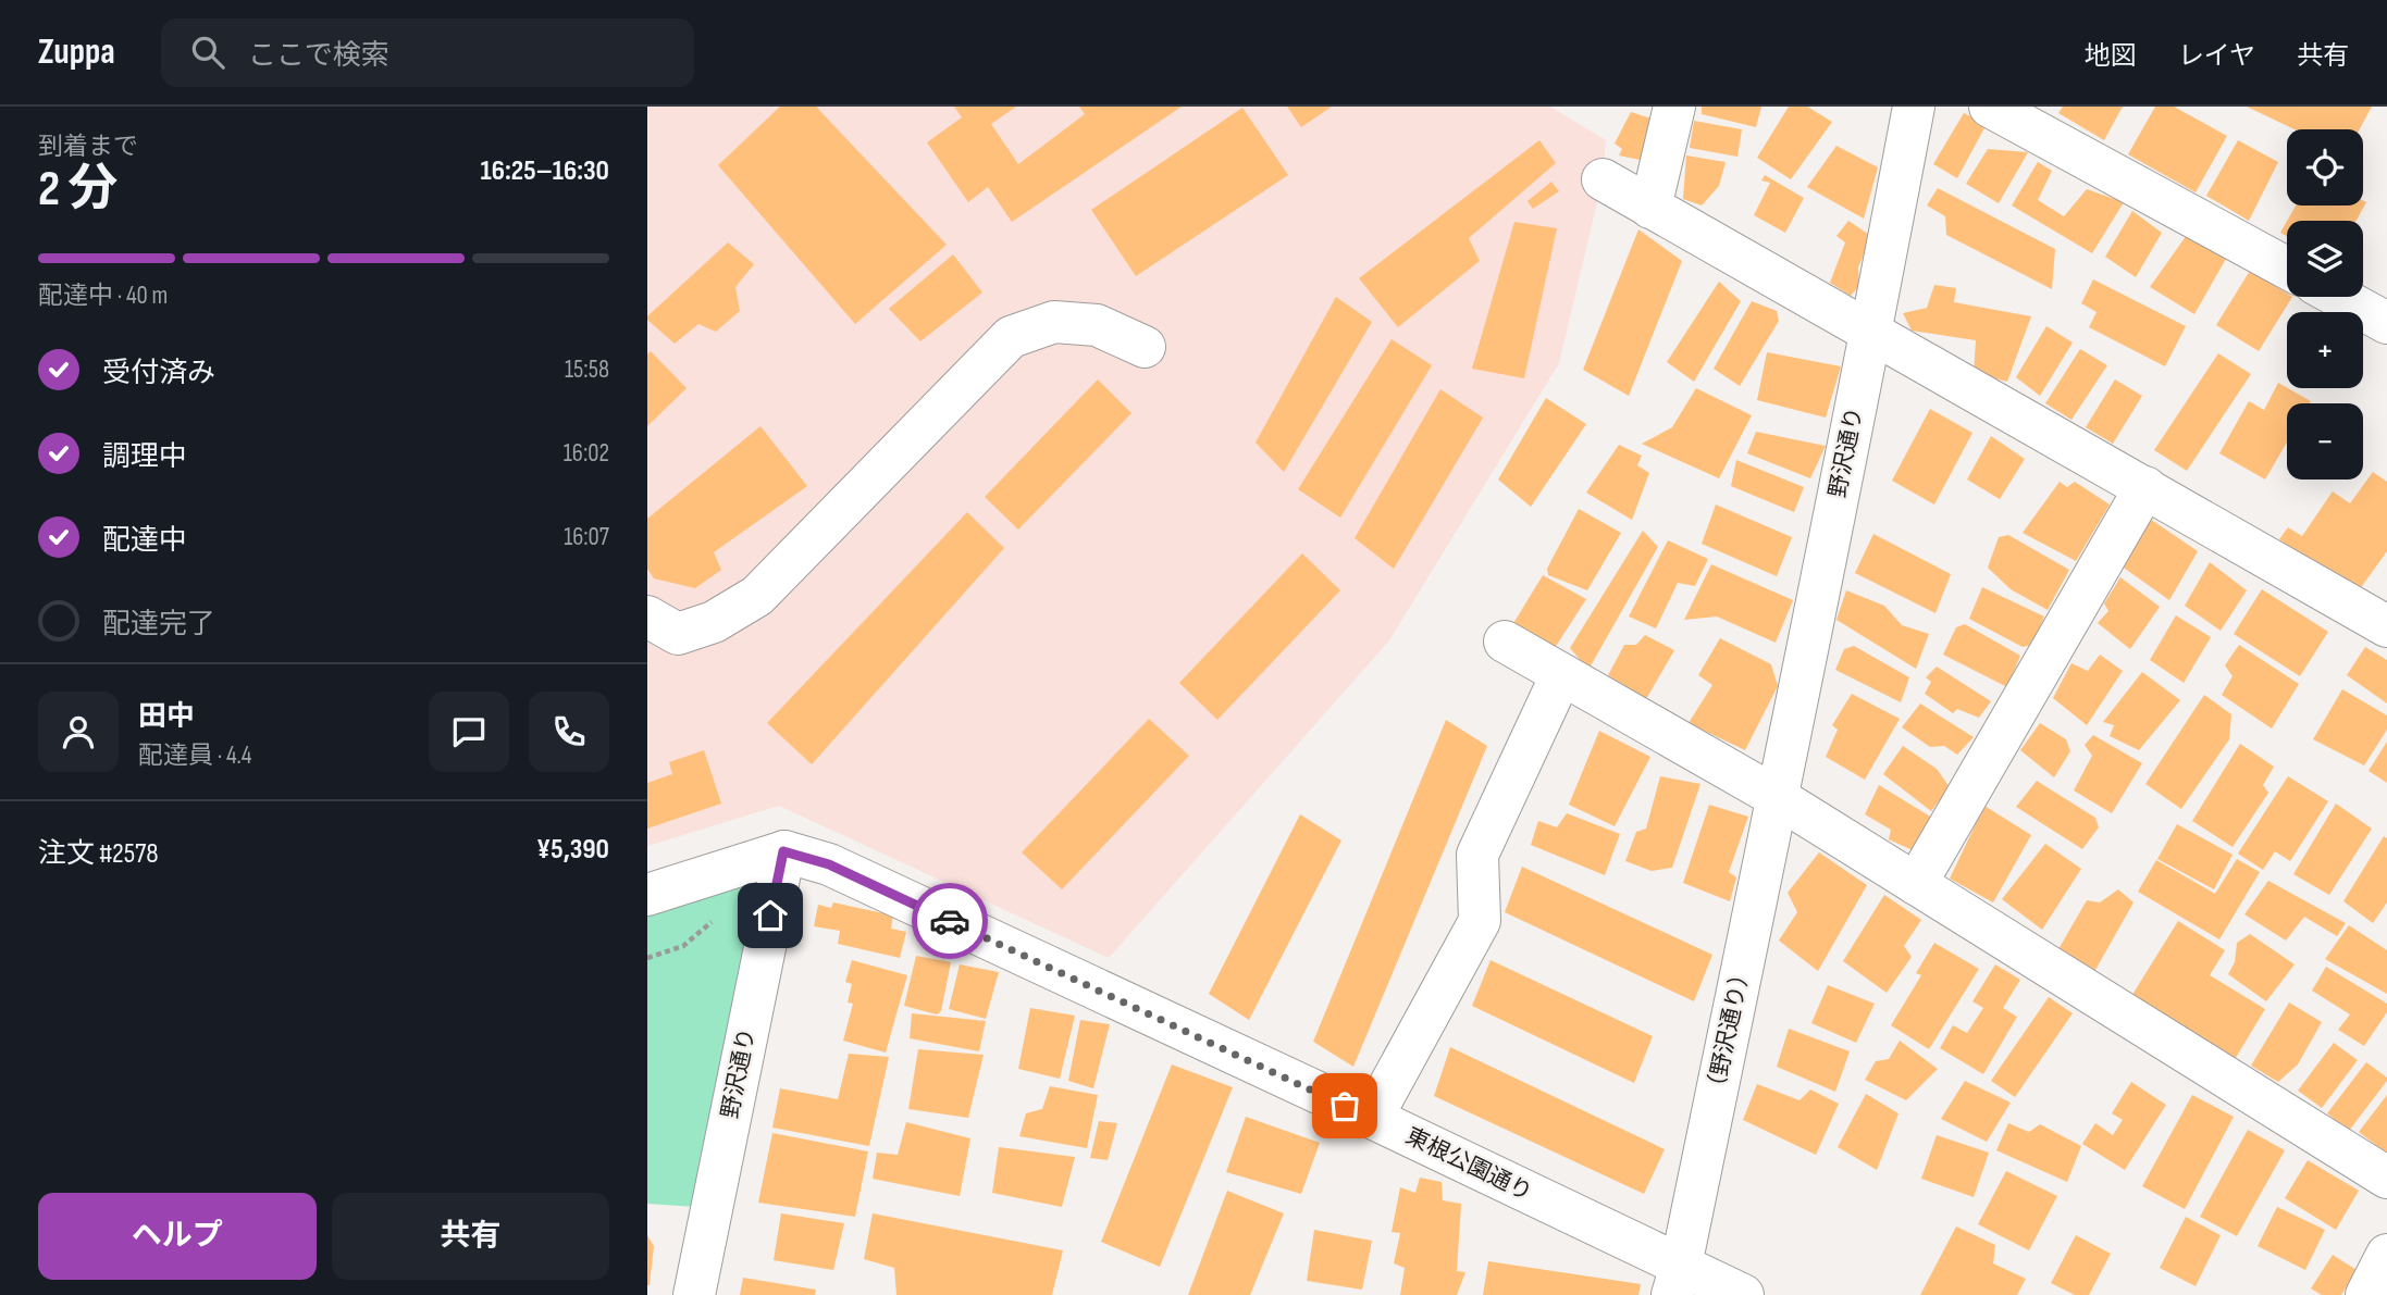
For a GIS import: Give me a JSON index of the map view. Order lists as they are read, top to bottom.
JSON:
{
  "streets": {
    "street": ["野沢通り", "（野沢通り）", "東根公園通り"]
  },
  "crossings": [
    ["野沢通り", "（野沢通り）"],
    ["野沢通り", "東根公園通り"],
    ["（野沢通り）", "東根公園通り"]
  ],
  "page": {
    "header": "Zuppa",
    "search": "ここで検索",
    "nav": ["地図", "レイヤ", "共有"],
    "heading": ["2 分", "到着まで", "16:25–16:30"],
    "panel": [
      "田中",
      "配達員 · 4.4",
      "注文 #2578",
      "¥5,390"
    ],
    "map_buttons": ["+", "−"],
    "bar": "配達中 · 40 m",
    "list": [
      ["受付済み", "15:58"],
      ["調理中", "16:02"],
      ["配達中", "16:07"],
      "配達完了"
    ],
    "buttons": ["ヘルプ", "共有"]
  }
}
